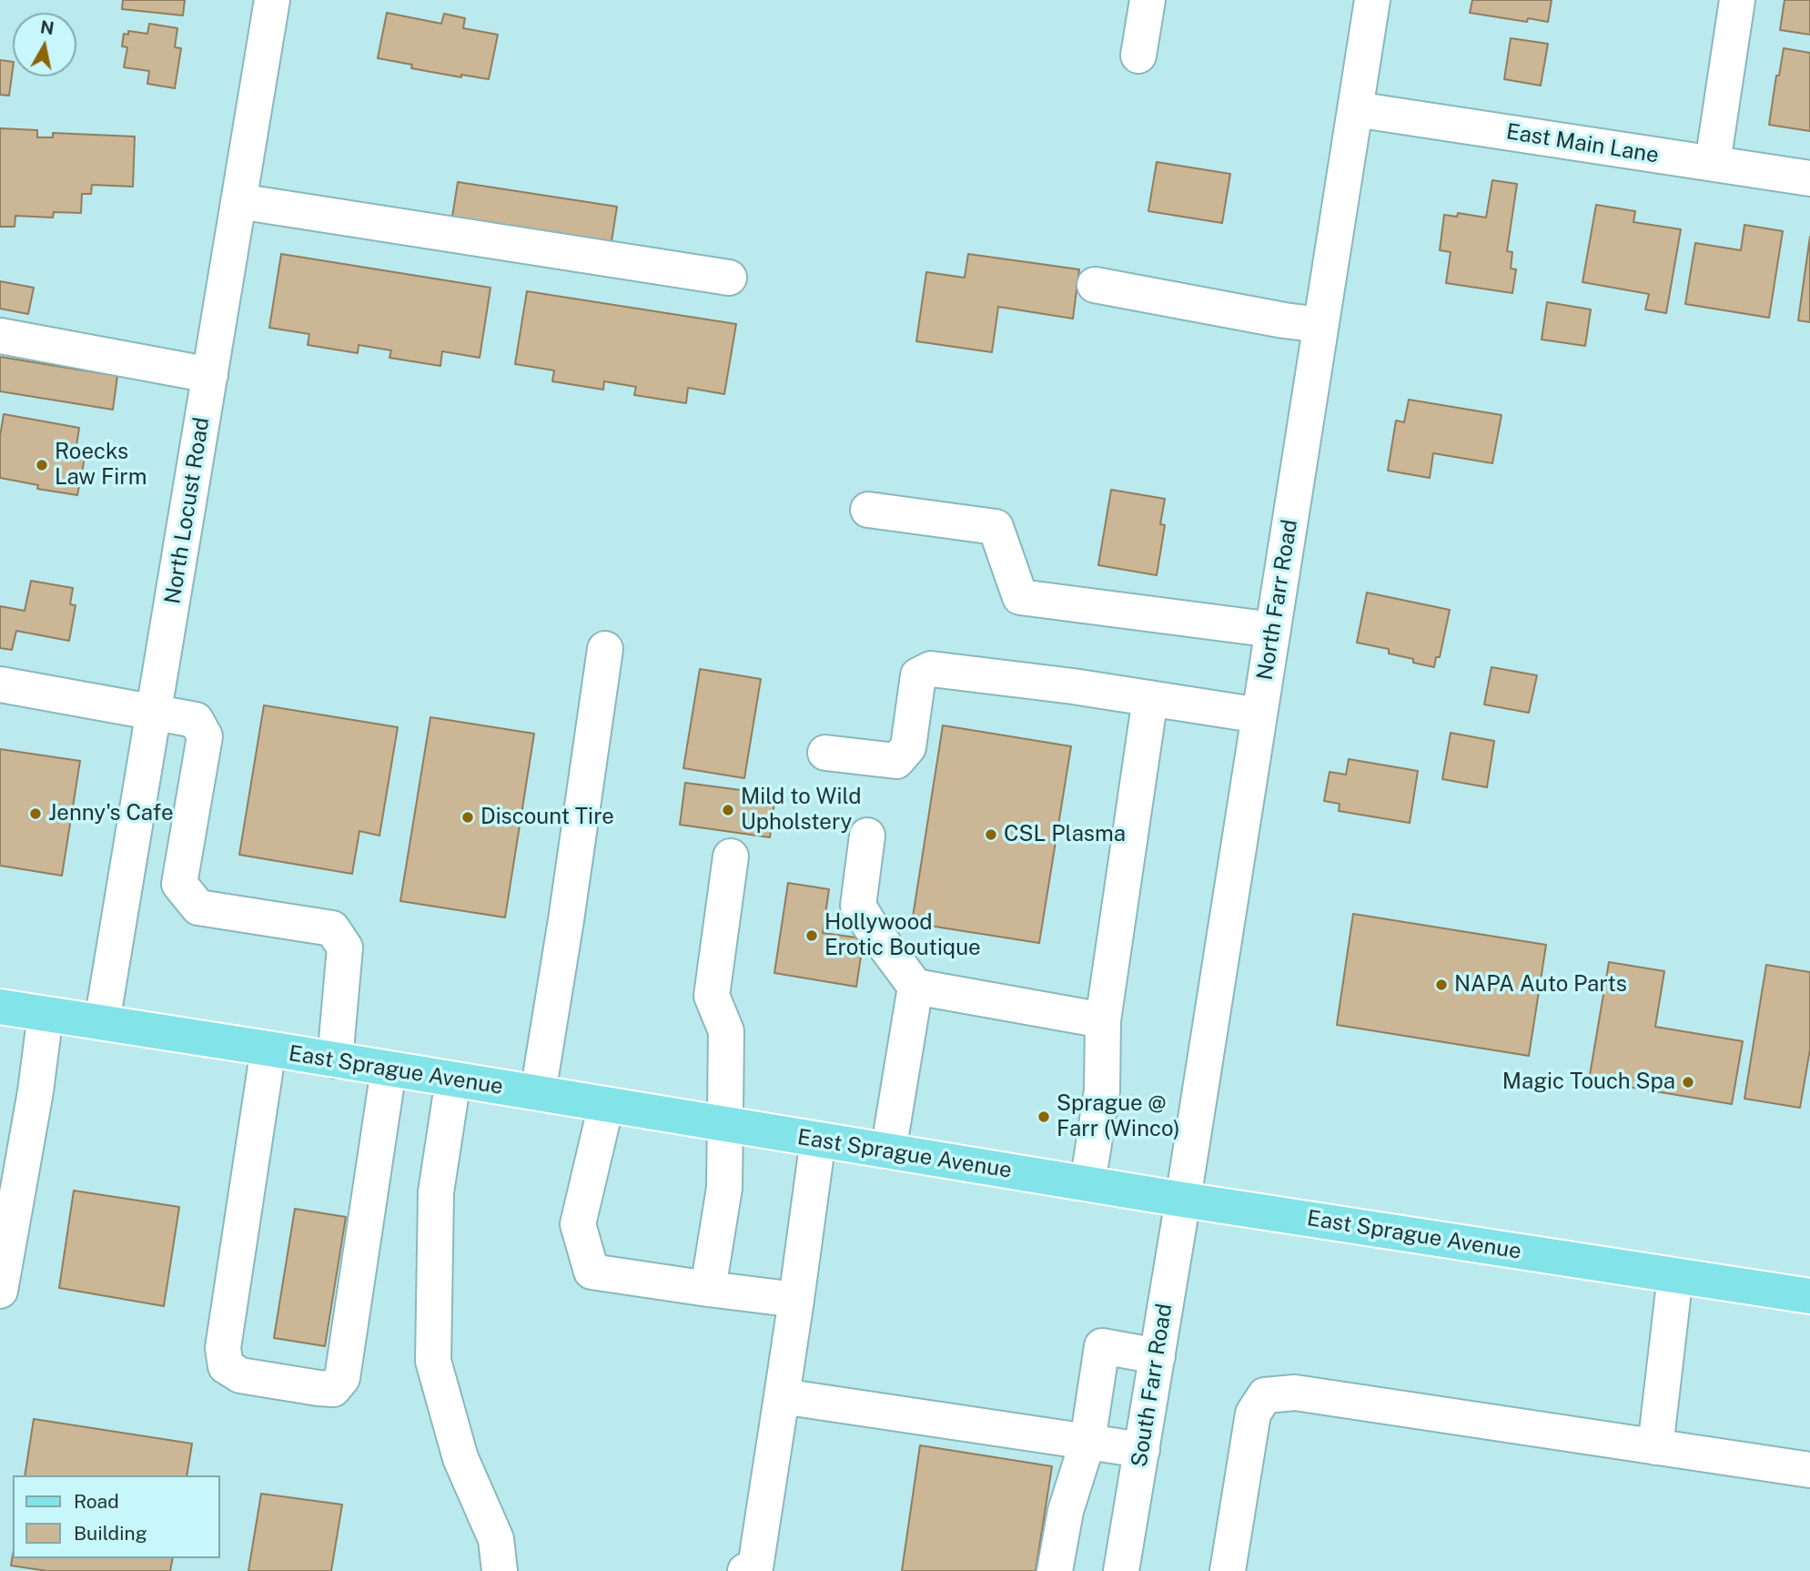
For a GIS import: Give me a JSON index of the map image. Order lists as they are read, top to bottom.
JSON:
{
  "streets": {
    "main road": ["East Sprague Avenue"],
    "street": [
      "East Main Lane",
      "North Locust Road",
      "North Farr Road",
      "South Farr Road"
    ]
  },
  "crossings": [
    ["East Main Lane", "North Farr Road"],
    ["North Locust Road", "East Sprague Avenue"],
    ["North Farr Road", "East Sprague Avenue"],
    ["North Farr Road", "South Farr Road"],
    ["East Sprague Avenue", "South Farr Road"]
  ],
  "places": [
    "Roecks Law Firm",
    "Mild to Wild Upholstery",
    "Jenny's Cafe",
    "Discount Tire",
    "CSL Plasma",
    "Hollywood Erotic Boutique",
    "NAPA Auto Parts",
    "Magic Touch Spa",
    "Sprague @ Farr (Winco)"
  ],
  "legend": ["Road", "Building"],
  "north": "top"
}
